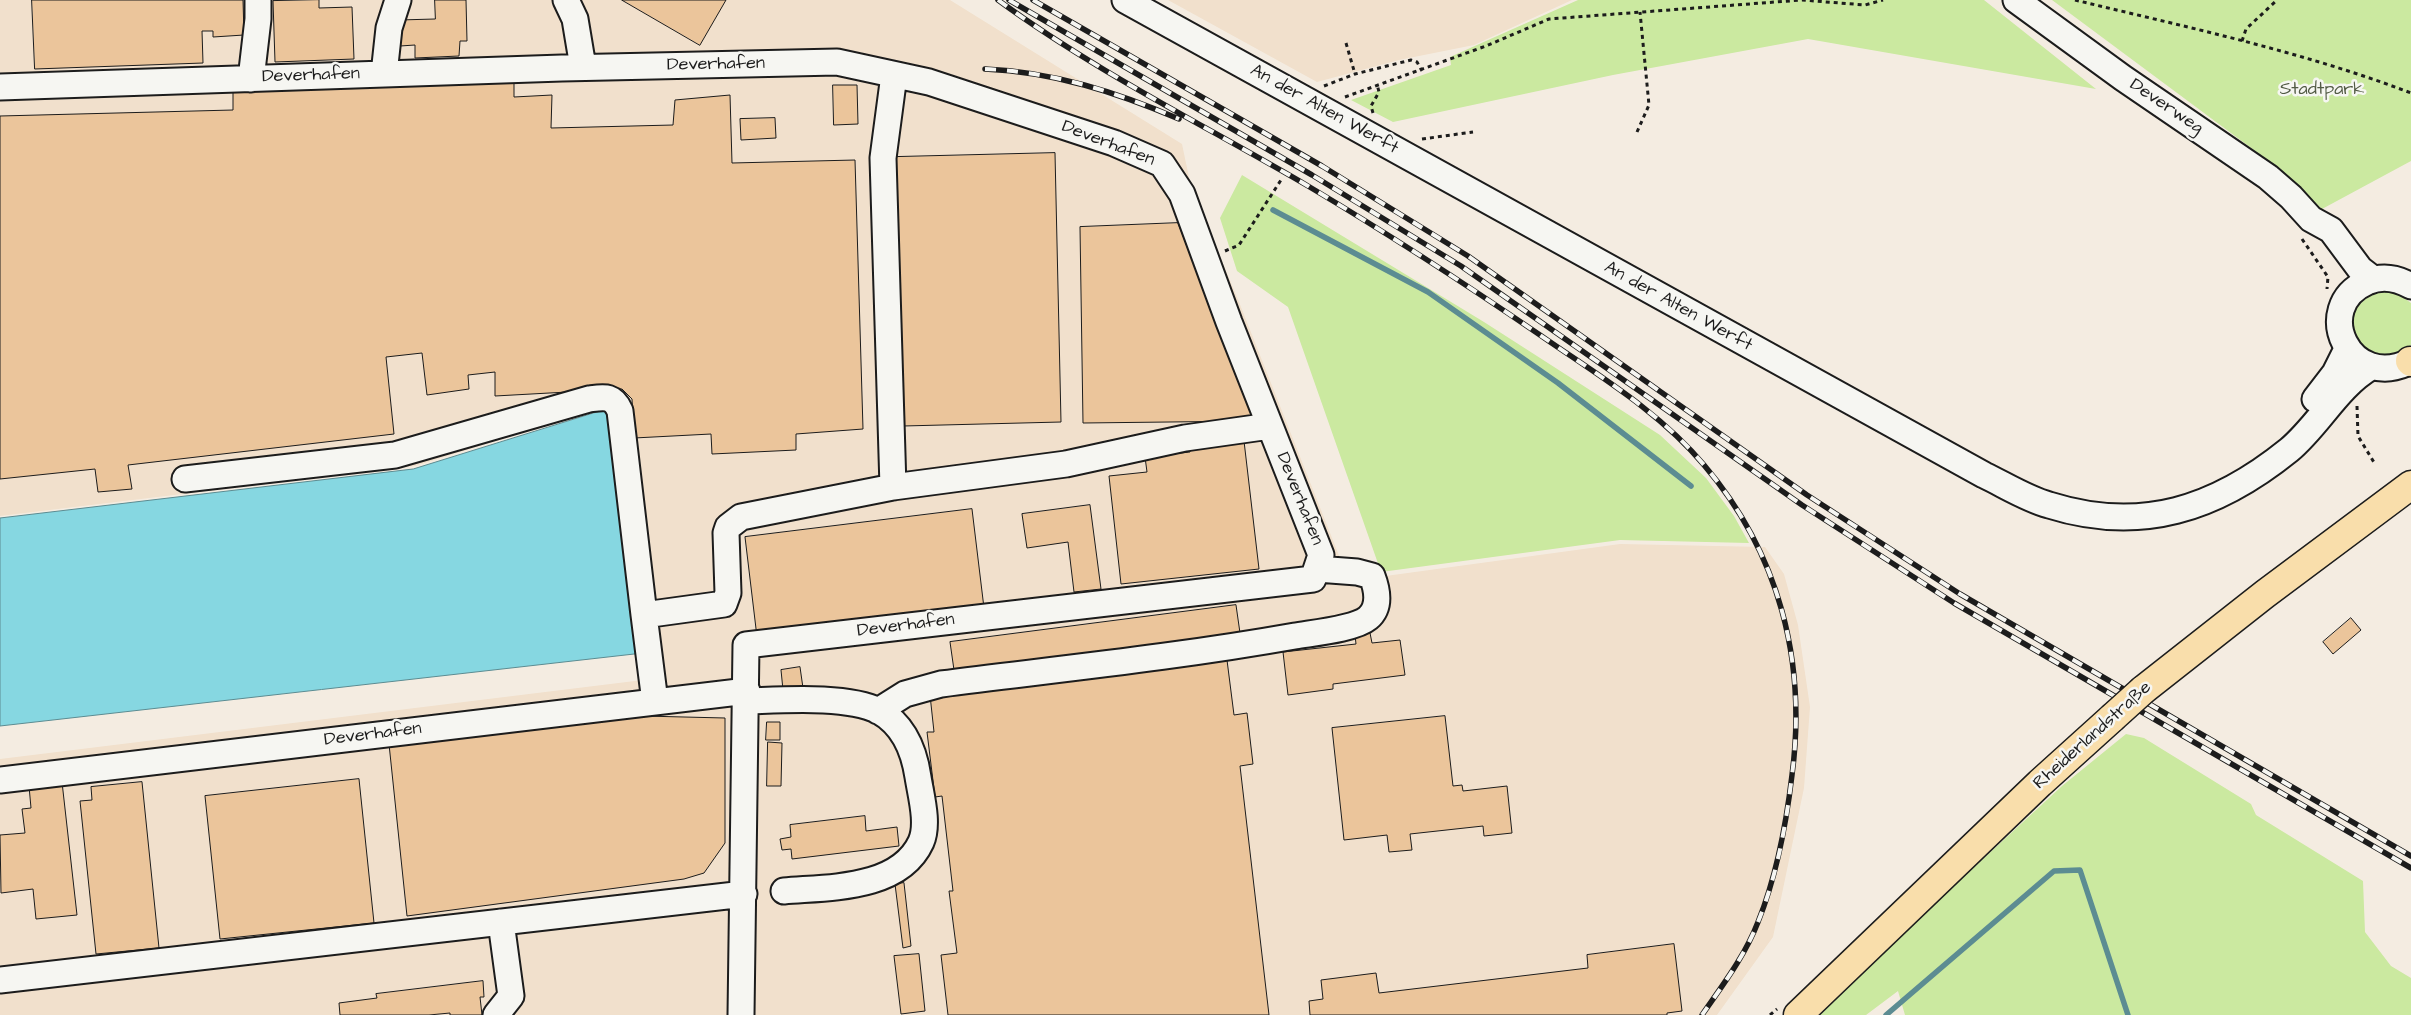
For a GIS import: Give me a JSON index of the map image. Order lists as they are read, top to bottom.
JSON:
{
  "streets": {
    "main road": ["Rheiderlandstraße"],
    "street": ["Deverhafen", "Deverweg", "An der Alten Werft"]
  },
  "parks": ["Stadtpark"]
}
